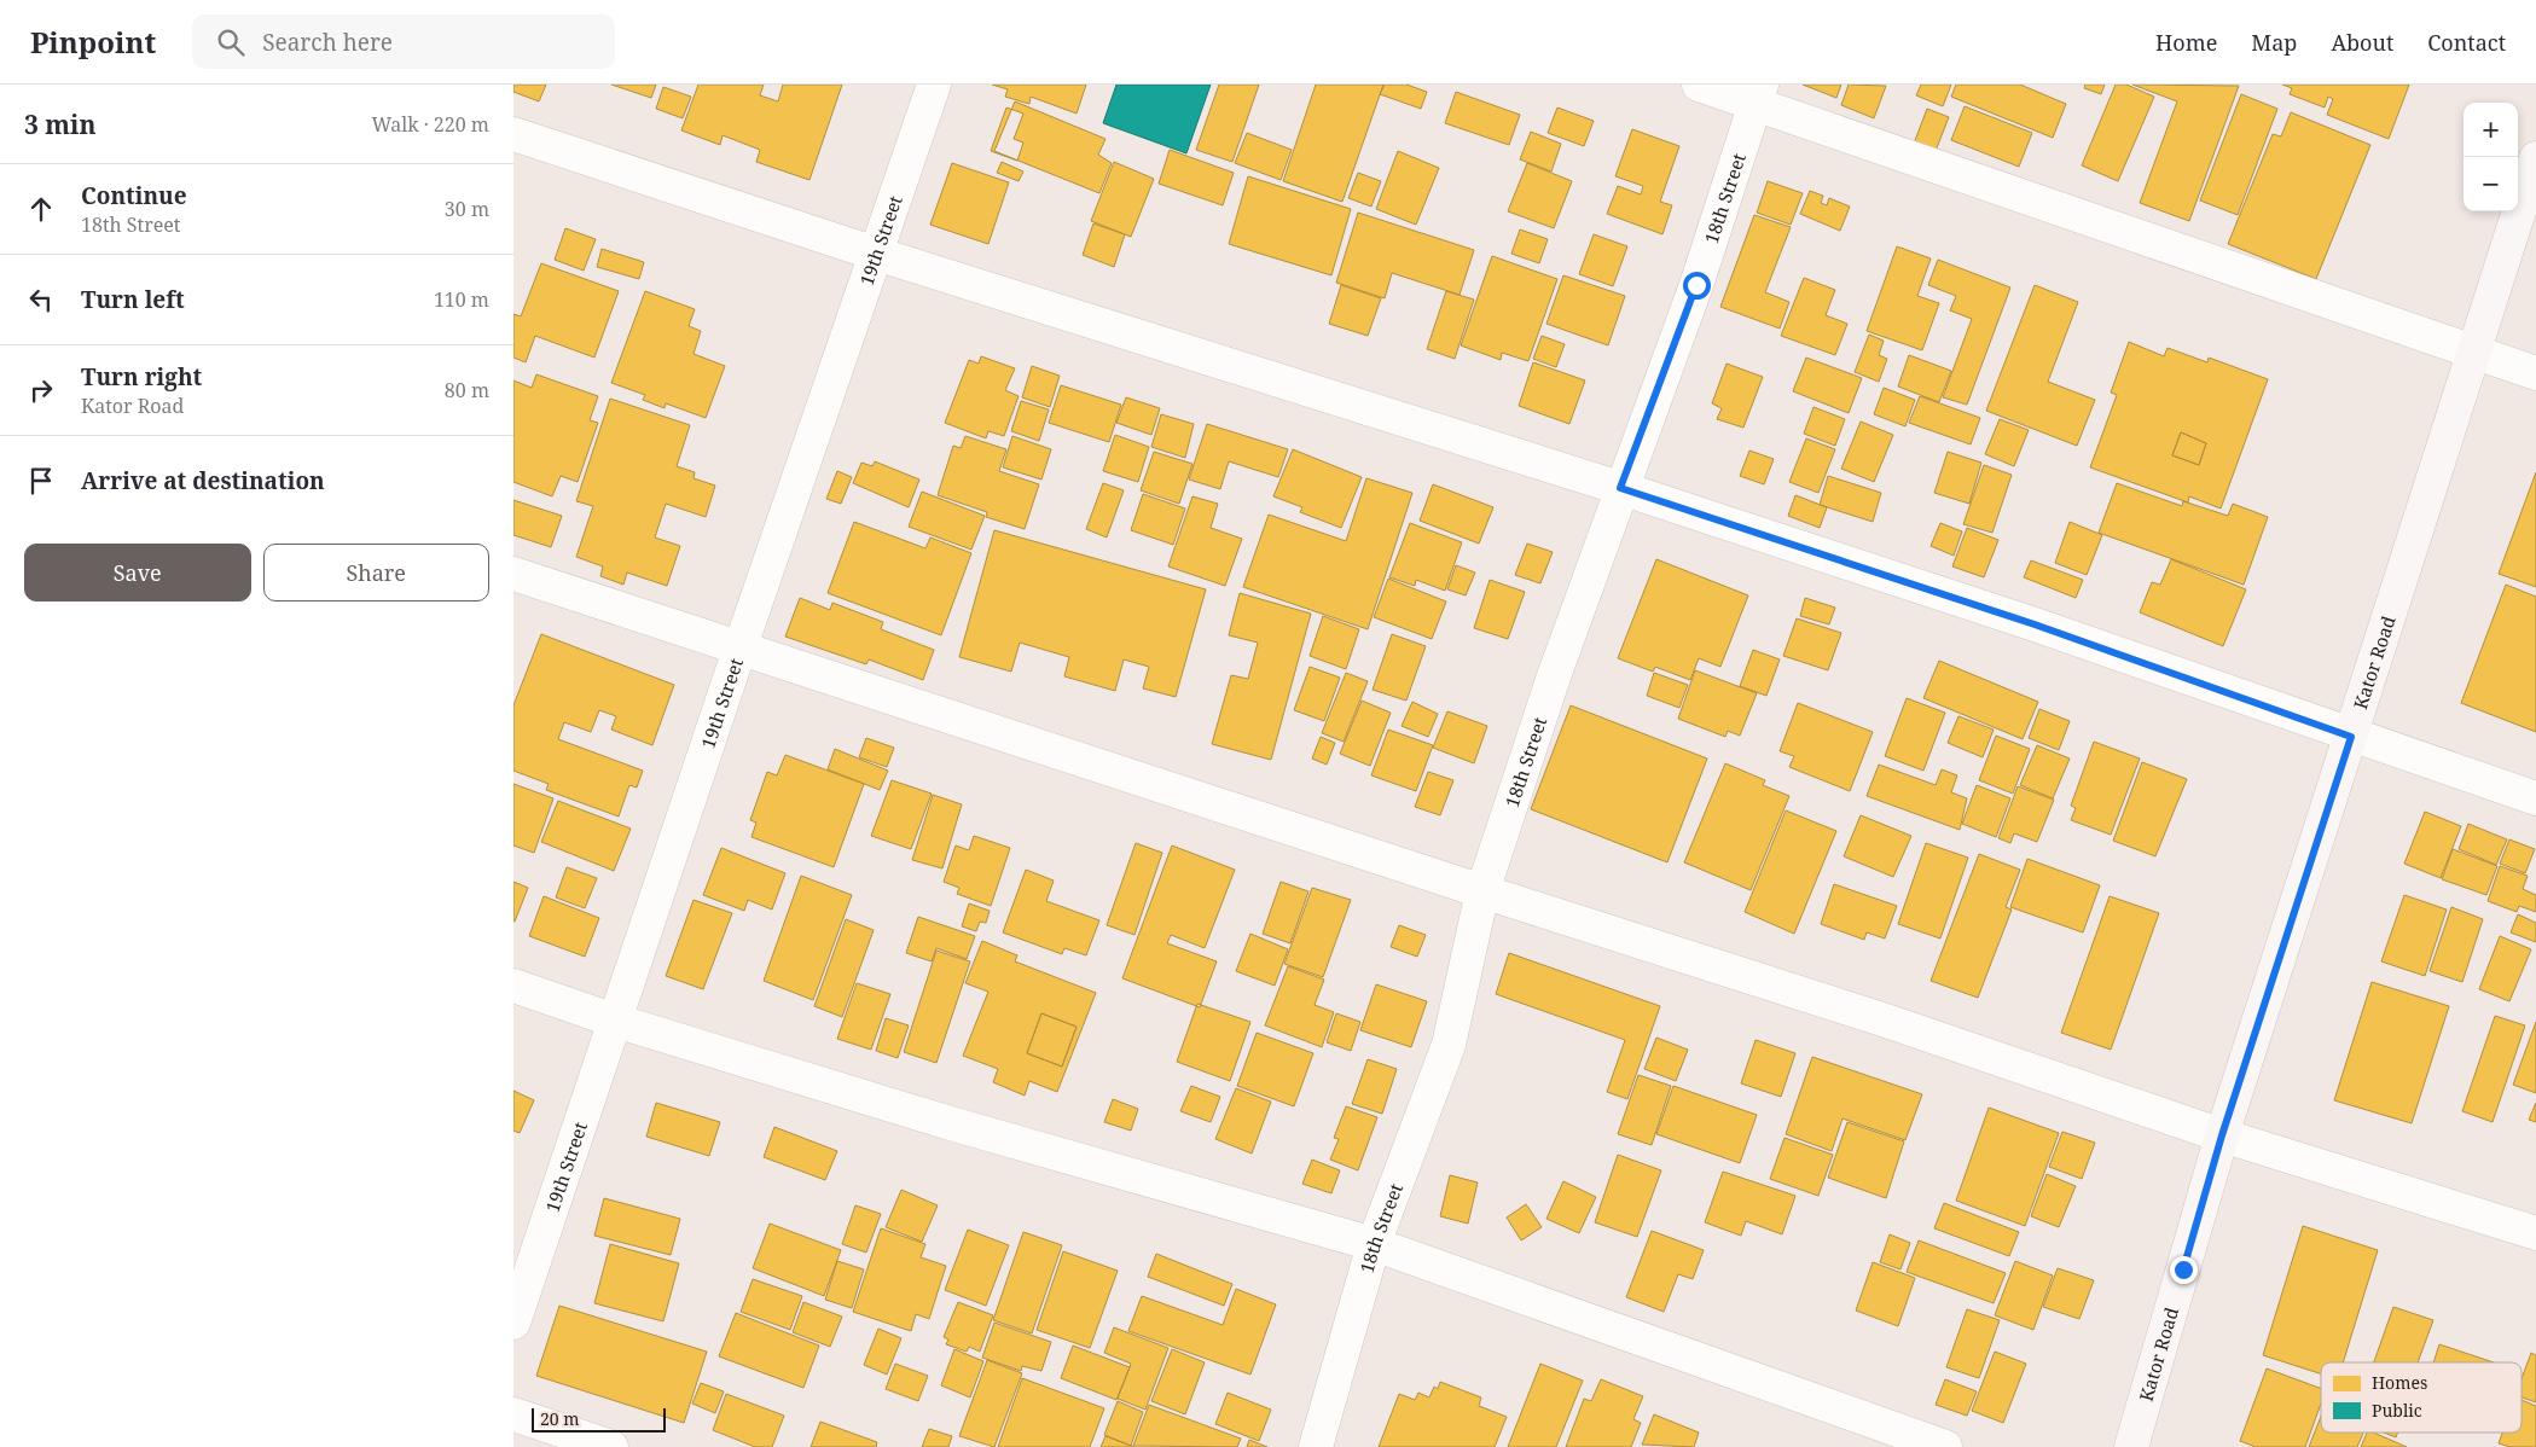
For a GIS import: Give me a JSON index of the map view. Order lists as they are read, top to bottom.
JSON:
{
  "streets": {
    "main road": ["Kator Road"],
    "street": ["18th Street", "19th Street"]
  },
  "legend": ["Homes", "Public"],
  "scale_bar": "20 m",
  "page": {
    "header": "Pinpoint",
    "search": "Search here",
    "nav": [
      "Home",
      "Map",
      "About",
      "Contact"
    ],
    "heading": ["3 min", "Walk · 220 m"],
    "map_buttons": ["+", "−"],
    "list": [
      ["Continue", "18th Street", "30 m"],
      ["Turn left", "110 m"],
      ["Turn right", "Kator Road", "80 m"],
      "Arrive at destination"
    ],
    "buttons": ["Save", "Share"],
    "scale": "20 m"
  }
}
